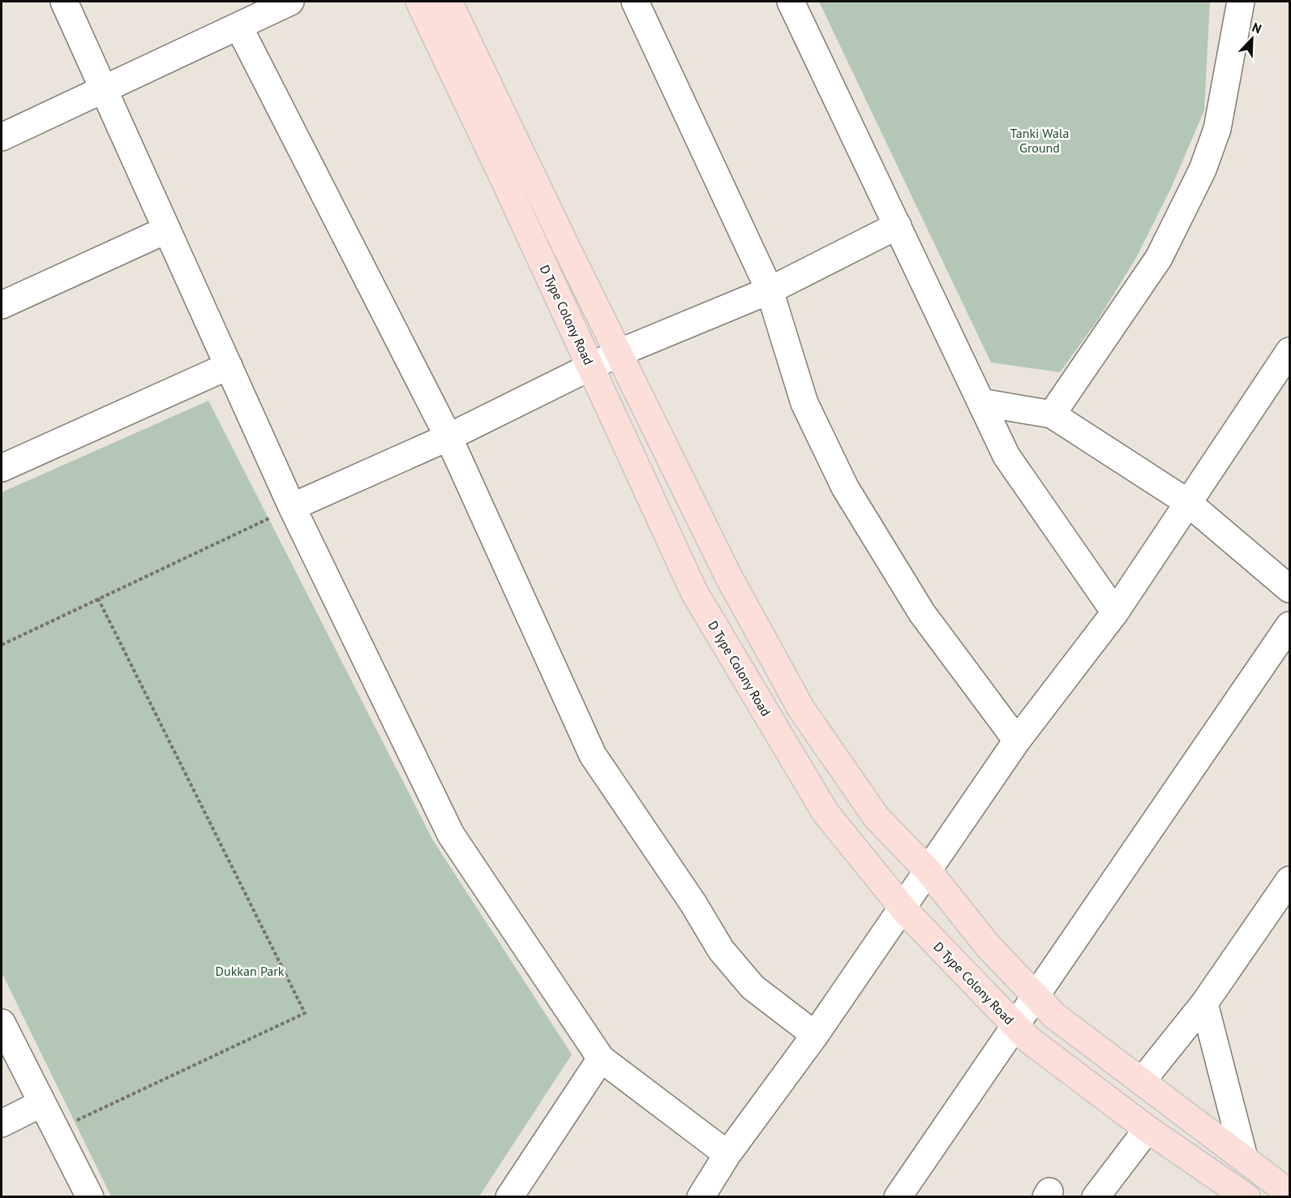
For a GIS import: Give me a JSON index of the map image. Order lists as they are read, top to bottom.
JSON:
{
  "streets": {
    "main road": ["D Type Colony Road"]
  },
  "parks": ["Tanki Wala Ground", "Dukkan Park"],
  "north": "top right"
}
